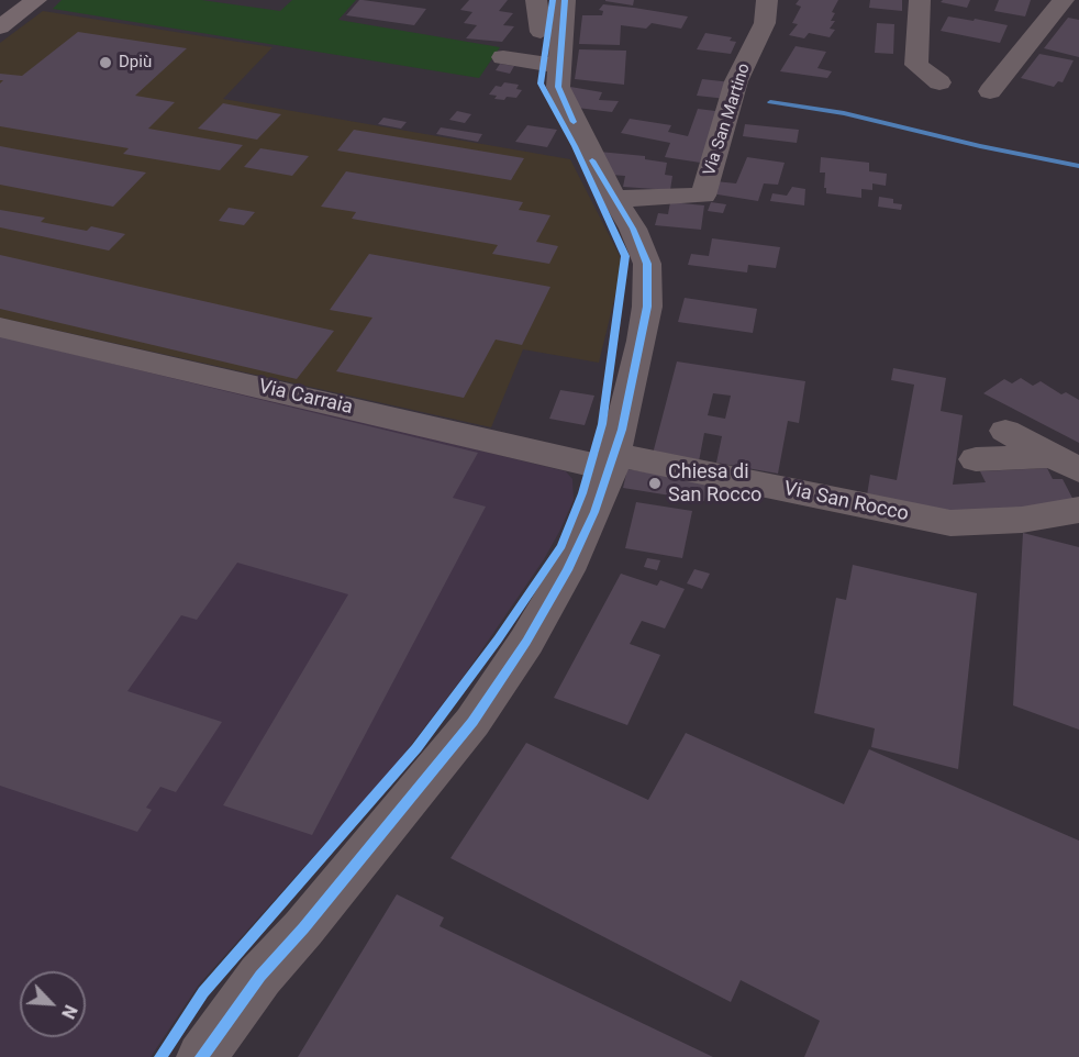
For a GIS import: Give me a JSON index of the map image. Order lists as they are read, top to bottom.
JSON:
{
  "streets": {
    "street": ["Via San Martino", "Via Carraia", "Via San Rocco"]
  },
  "crossings": [
    ["Via Carraia", "Via San Rocco"]
  ],
  "places": ["Dpiù", "Chiesa di San Rocco"],
  "north": "bottom right"
}
